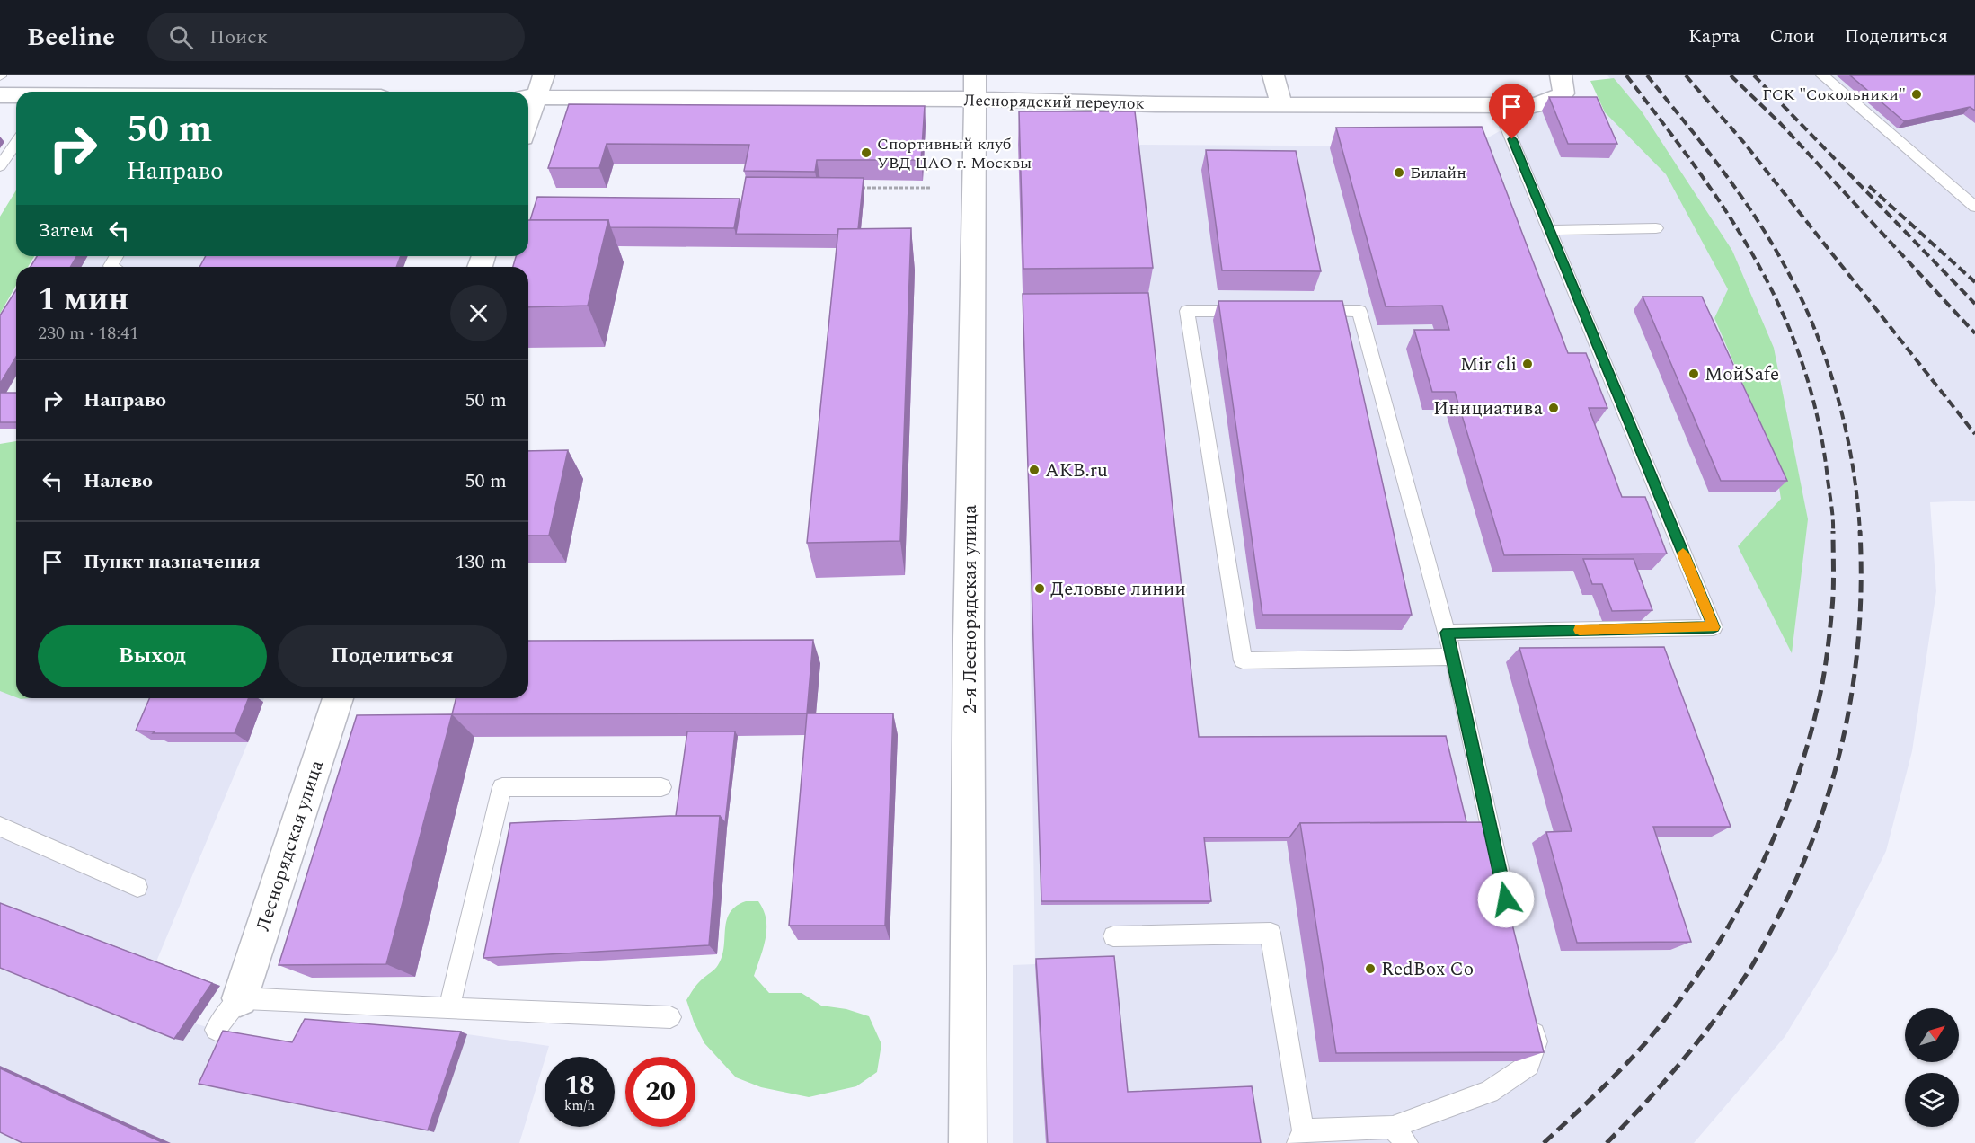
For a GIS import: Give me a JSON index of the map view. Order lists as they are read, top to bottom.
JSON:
{
  "streets": {
    "street": ["Леснорядский переулок", "2-я Леснорядская улица", "Леснорядская улица"]
  },
  "crossings": [
    ["Леснорядский переулок", "2-я Леснорядская улица"]
  ],
  "places": [
    "ГСК \"Сокольники\"",
    "Спортивный клуб УВД ЦАО г. Москвы",
    "Билайн",
    "Mir cli",
    "МойSafe",
    "Инициатива",
    "AKB.ru",
    "Деловые линии",
    "RedBox Co"
  ],
  "north": "top right",
  "page": {
    "header": "Beeline",
    "search": "Поиск",
    "nav": ["Карта", "Слои", "Поделиться"],
    "turn": ["50 m", "Направо"],
    "then": "Затем",
    "heading": ["1 мин", "230 m · 18:41"],
    "list": [
      {
        "name": "Направо",
        "value": "50 m"
      },
      {
        "name": "Налево",
        "value": "50 m"
      },
      {
        "name": "Пункт назначения",
        "value": "130 m"
      }
    ],
    "buttons": ["Выход", "Поделиться"],
    "speed": "18 km/h",
    "limit": "20"
  }
}
